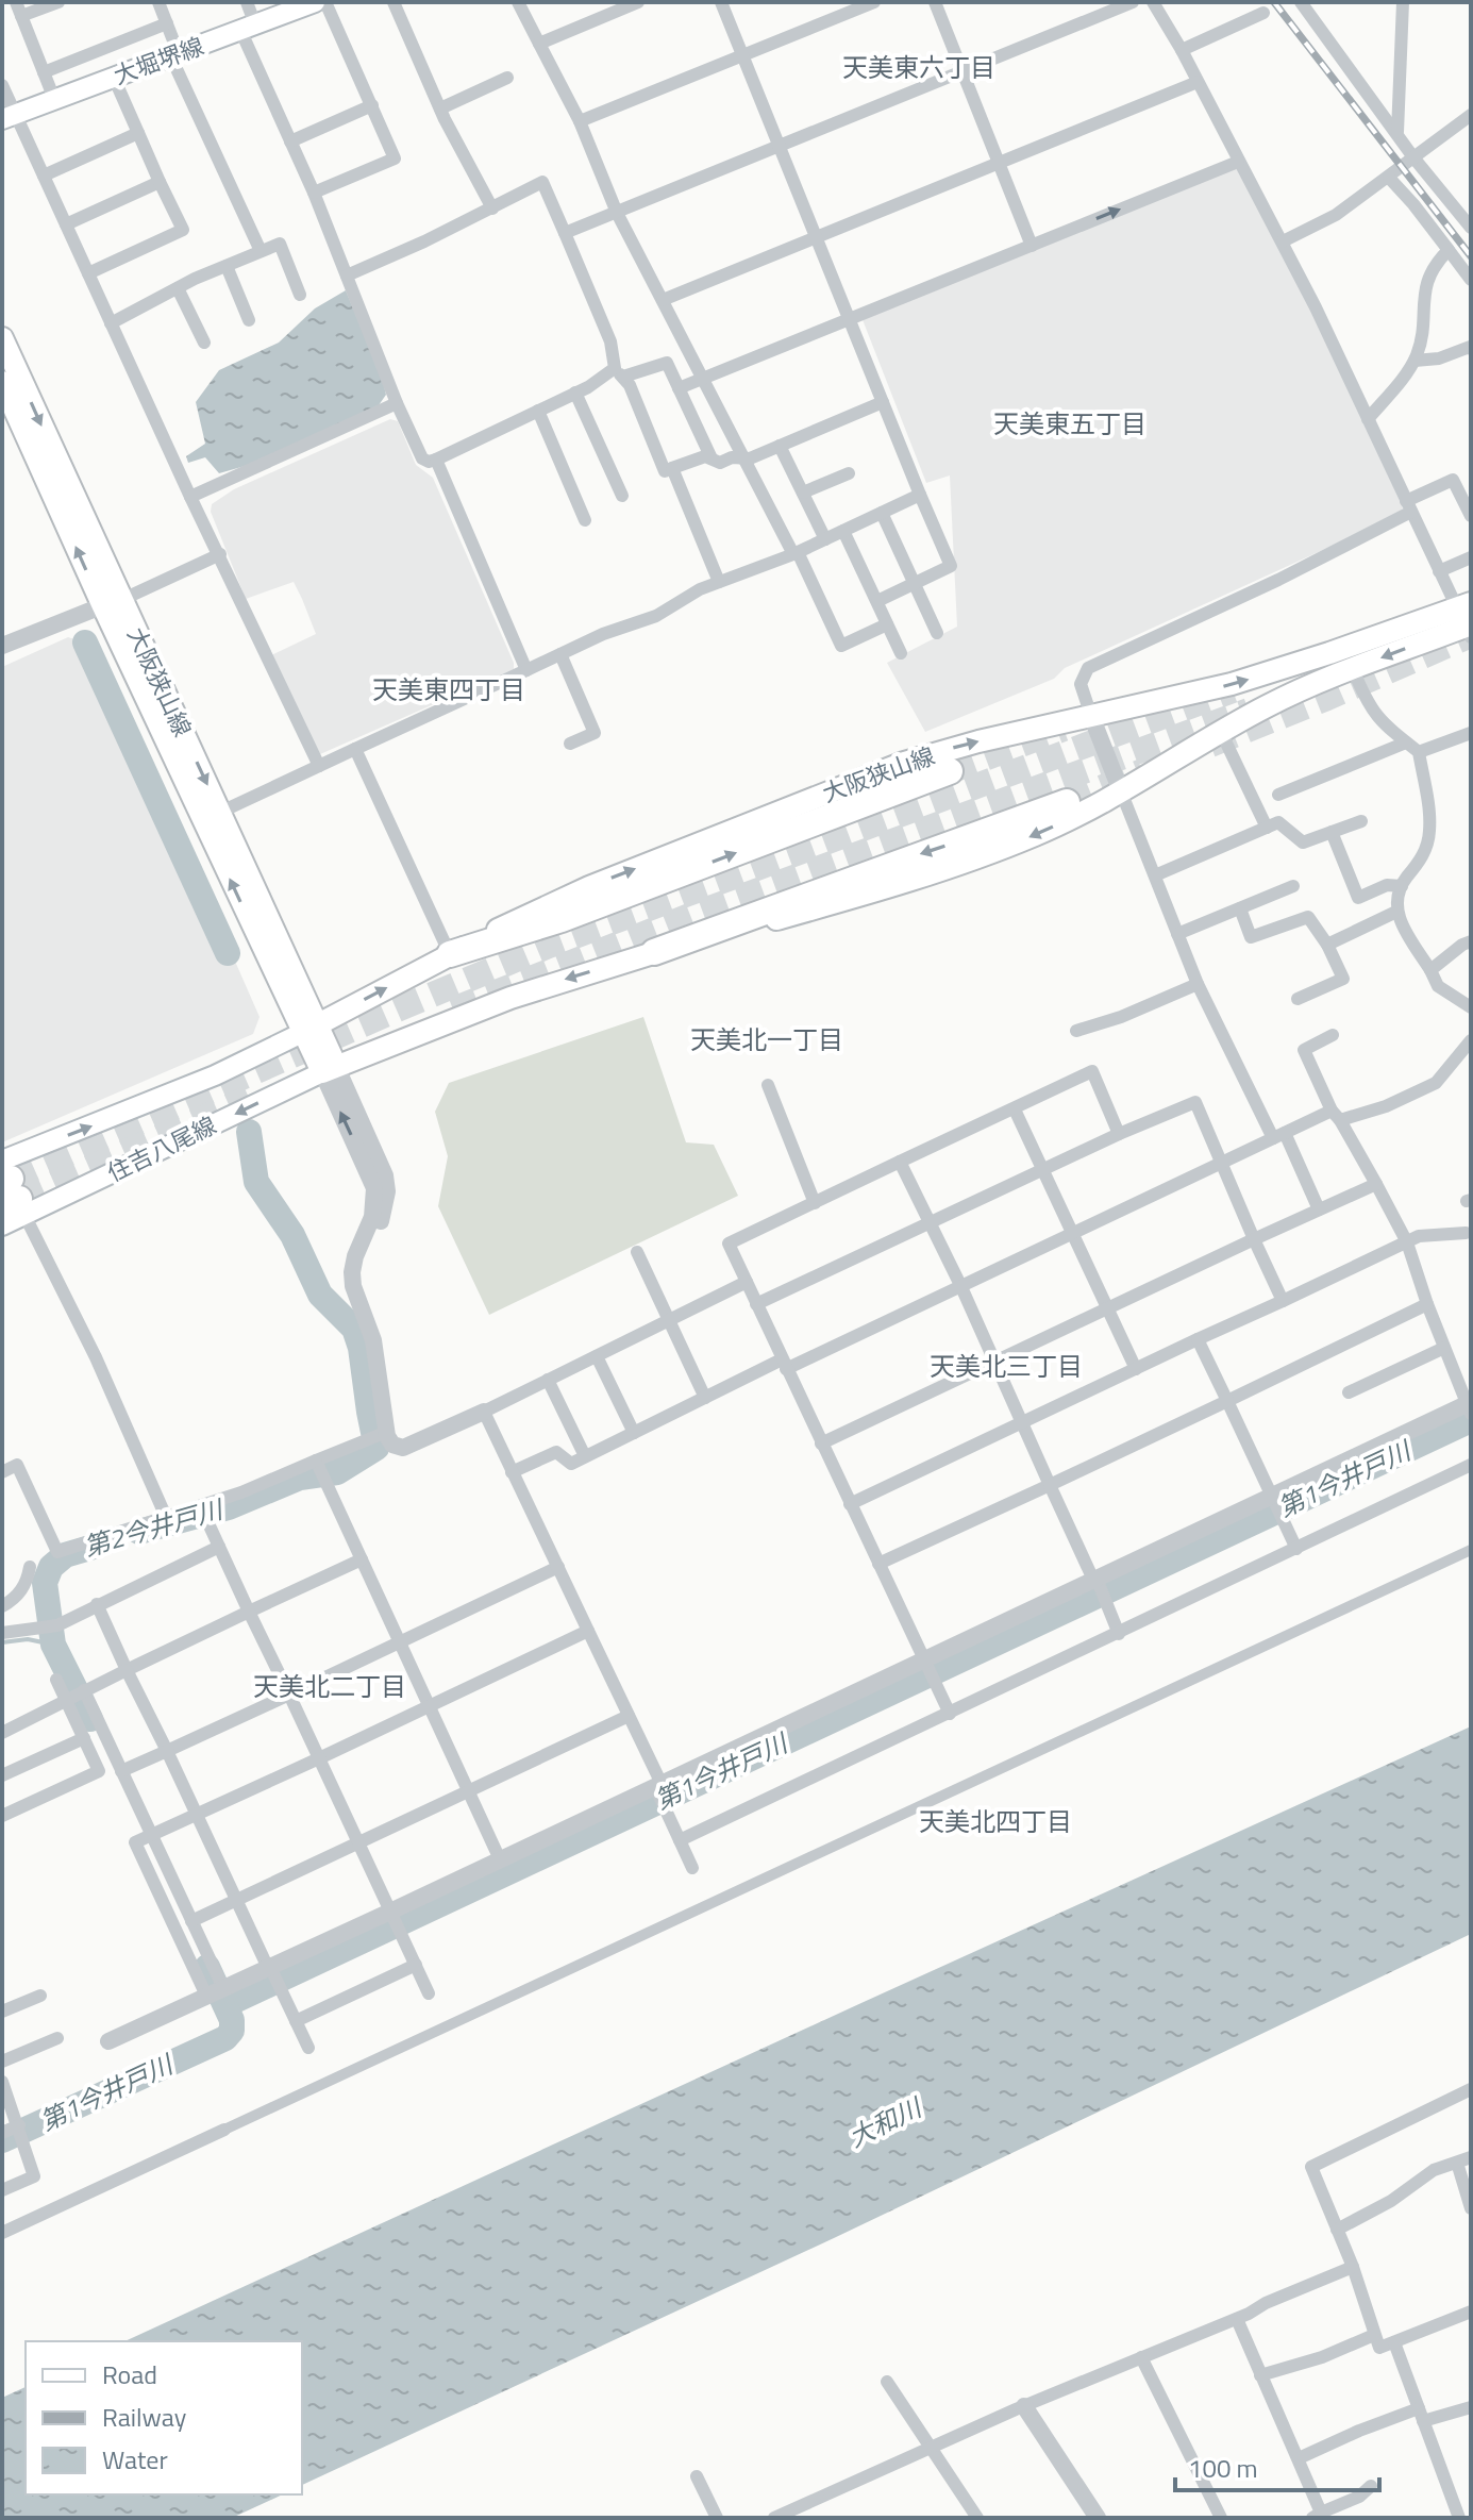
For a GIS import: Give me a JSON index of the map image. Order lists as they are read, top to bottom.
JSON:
{
  "streets": {
    "main road": ["大堀堺線", "大阪狭山線", "住吉八尾線"]
  },
  "crossings": [
    ["大阪狭山線", "住吉八尾線"]
  ],
  "districts": [
    "天美東六丁目",
    "天美東五丁目",
    "天美東四丁目",
    "天美北一丁目",
    "天美北三丁目",
    "天美北二丁目",
    "天美北四丁目"
  ],
  "water": ["第1今井戸川", "第2今井戸川", "大和川"],
  "legend": ["Road", "Railway", "Water"],
  "scale_bar": "100 m"
}
